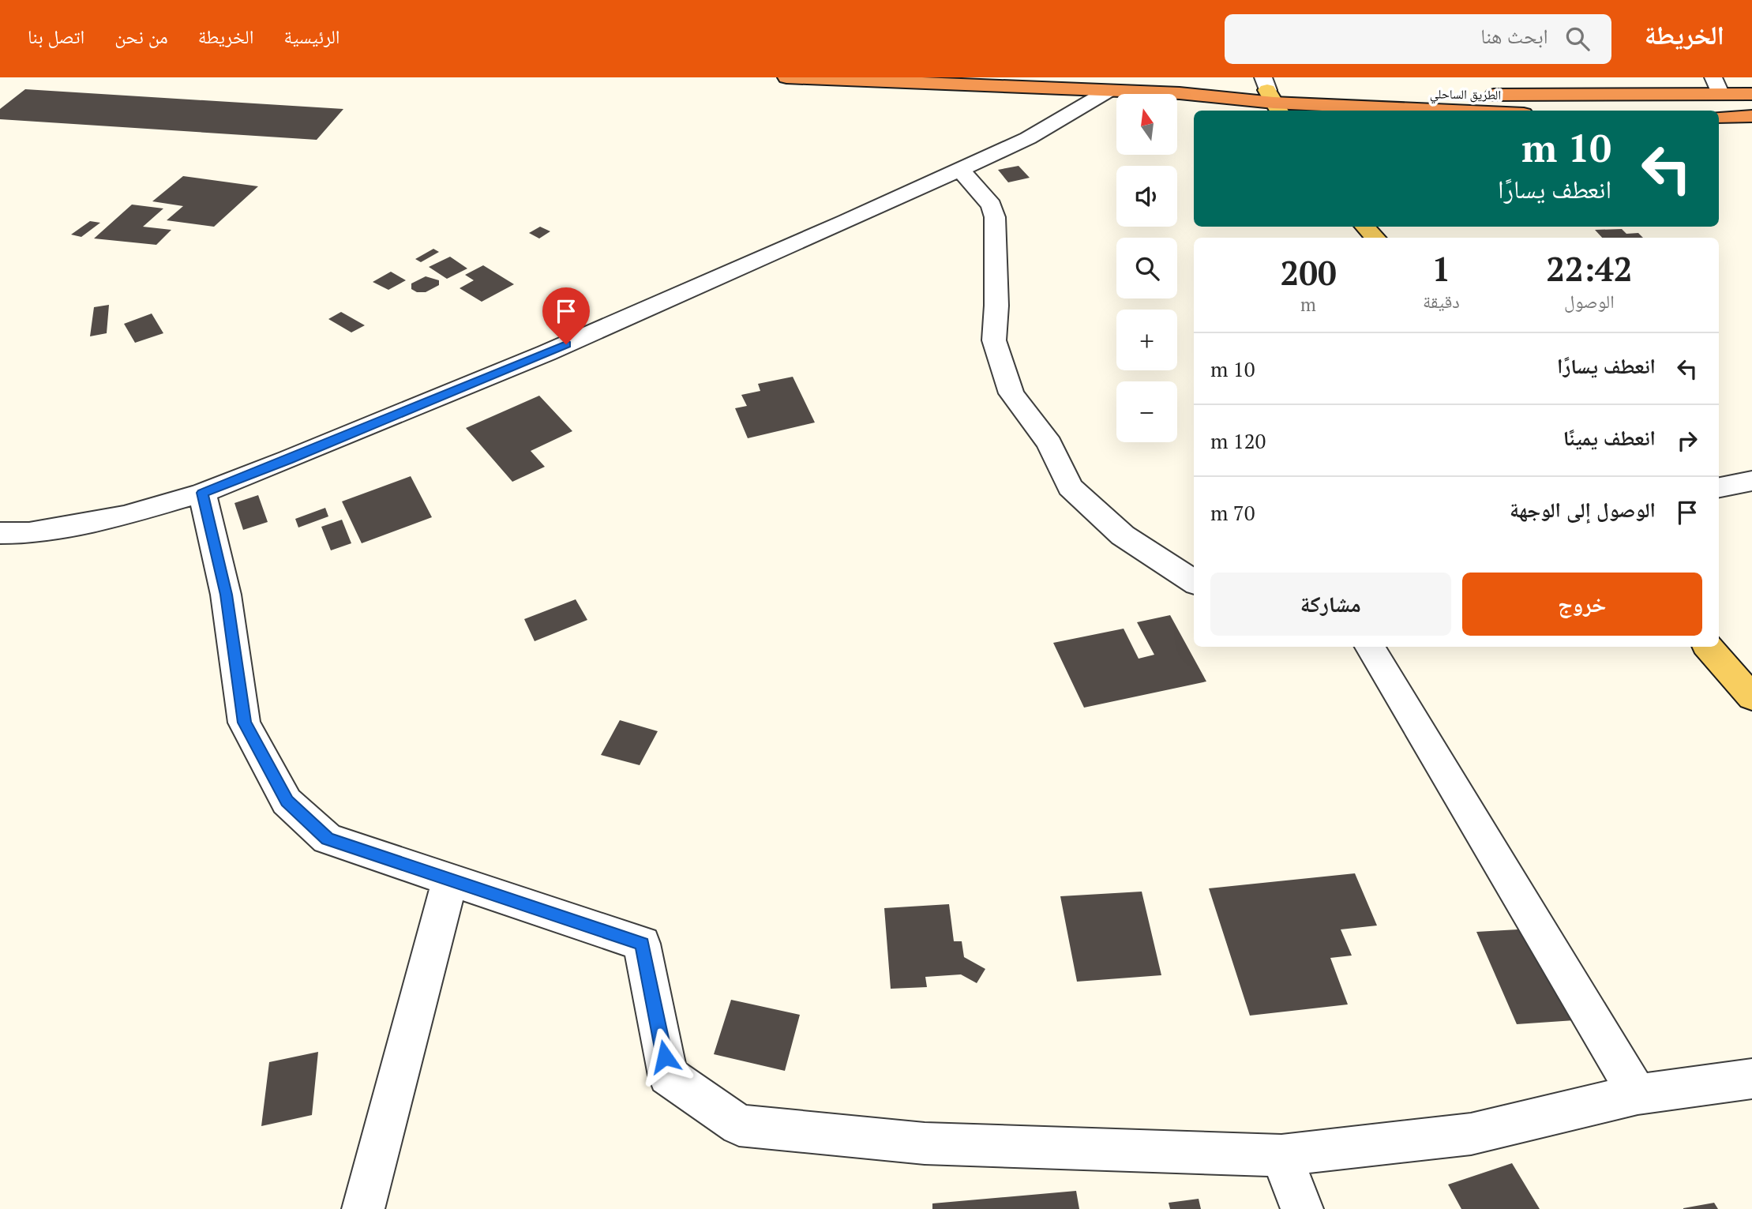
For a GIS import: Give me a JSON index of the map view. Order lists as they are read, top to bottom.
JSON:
{
  "streets": {
    "highway": ["الطريق الساحلي"]
  },
  "north": "top",
  "page": {
    "header": "الخريطة",
    "search": "ابحث هنا",
    "nav": [
      "الرئيسية",
      "الخريطة",
      "من نحن",
      "اتصل بنا"
    ],
    "map_buttons": ["+", "−"],
    "turn": ["10 m", "انعطف يسارًا"],
    "eta": [
      "22:42",
      "الوصول",
      "1",
      "دقيقة",
      "200",
      "m"
    ],
    "list": [
      {
        "name": "انعطف يسارًا",
        "value": "10 m"
      },
      {
        "name": "انعطف يمينًا",
        "value": "120 m"
      },
      {
        "name": "الوصول إلى الوجهة",
        "value": "70 m"
      }
    ],
    "buttons": ["خروج", "مشاركة"]
  }
}
